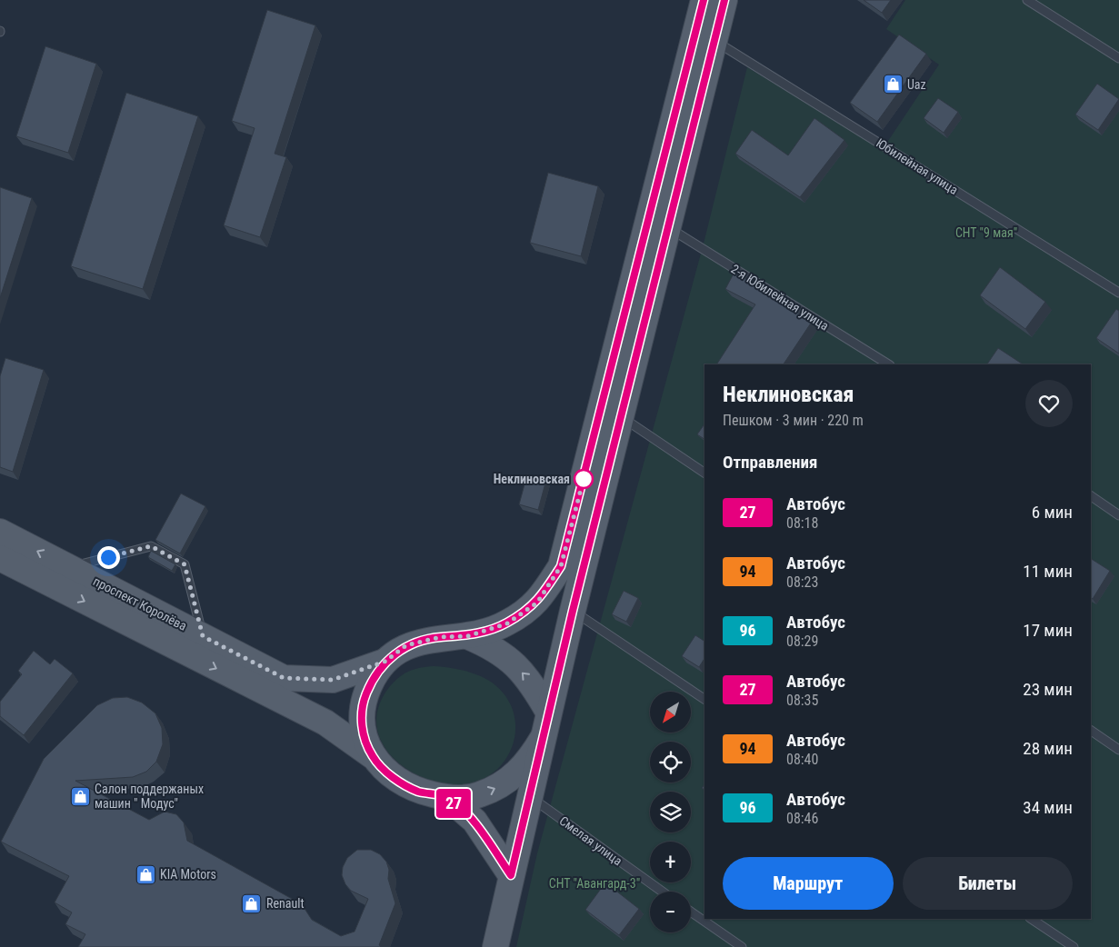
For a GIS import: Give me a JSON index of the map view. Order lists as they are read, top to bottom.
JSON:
{
  "streets": {
    "main road": ["проспект Королёва"],
    "lane": ["Юбилейная улица", "2-я Юбилейная улица", "Смелая улица"]
  },
  "parks": ["СНТ \"9 мая\"", "СНТ \"Авангард-3\""],
  "places": {
    "shop": [
      "Uaz",
      "Салон поддержаных машин \" Модус\"",
      "KIA Motors",
      "Renault"
    ],
    "other": ["Неклиновская"]
  },
  "lines": ["bus line 27"],
  "north": "bottom left",
  "page": {
    "on_map": "27",
    "heading": [
      ["Неклиновская", "Пешком · 3 мин · 220 m"],
      "Отправления"
    ],
    "list": [
      {
        "mark": "27",
        "name": "Автобус",
        "note": "08:18",
        "value": "6 мин"
      },
      {
        "mark": "94",
        "name": "Автобус",
        "note": "08:23",
        "value": "11 мин"
      },
      {
        "mark": "96",
        "name": "Автобус",
        "note": "08:29",
        "value": "17 мин"
      },
      {
        "mark": "27",
        "name": "Автобус",
        "note": "08:35",
        "value": "23 мин"
      },
      {
        "mark": "94",
        "name": "Автобус",
        "note": "08:40",
        "value": "28 мин"
      },
      {
        "mark": "96",
        "name": "Автобус",
        "note": "08:46",
        "value": "34 мин"
      }
    ],
    "map_buttons": ["+", "−"],
    "buttons": ["Маршрут", "Билеты"]
  }
}
